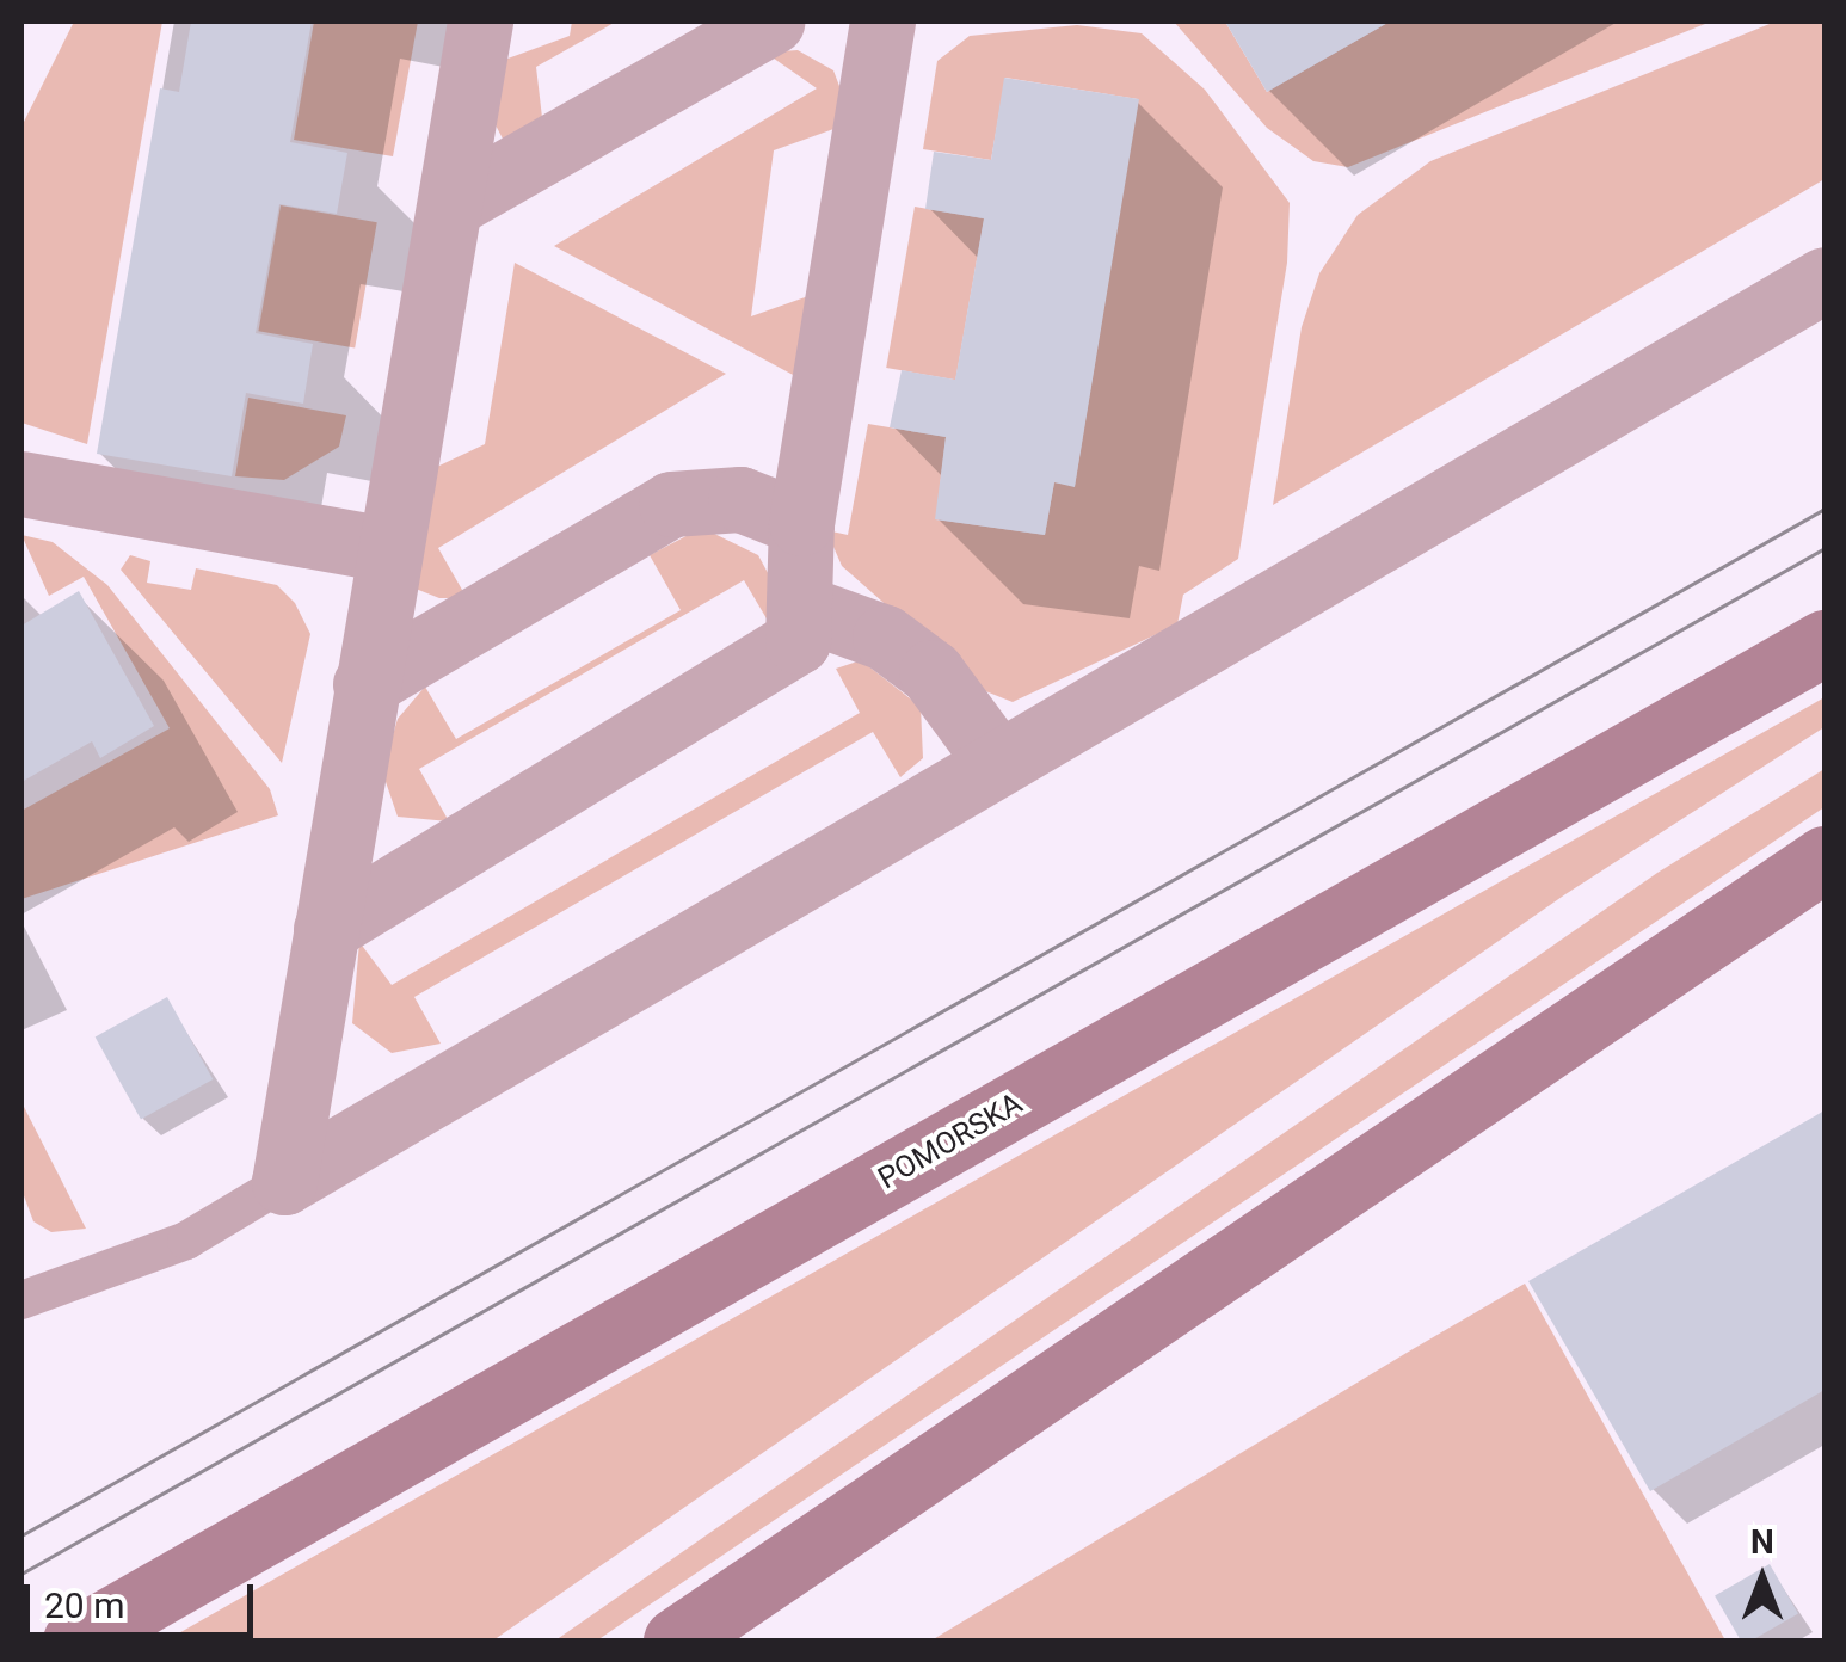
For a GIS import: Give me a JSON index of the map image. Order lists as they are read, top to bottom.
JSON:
{
  "streets": {
    "main road": ["POMORSKA"]
  },
  "scale_bar": "20 m",
  "north": "top"
}
